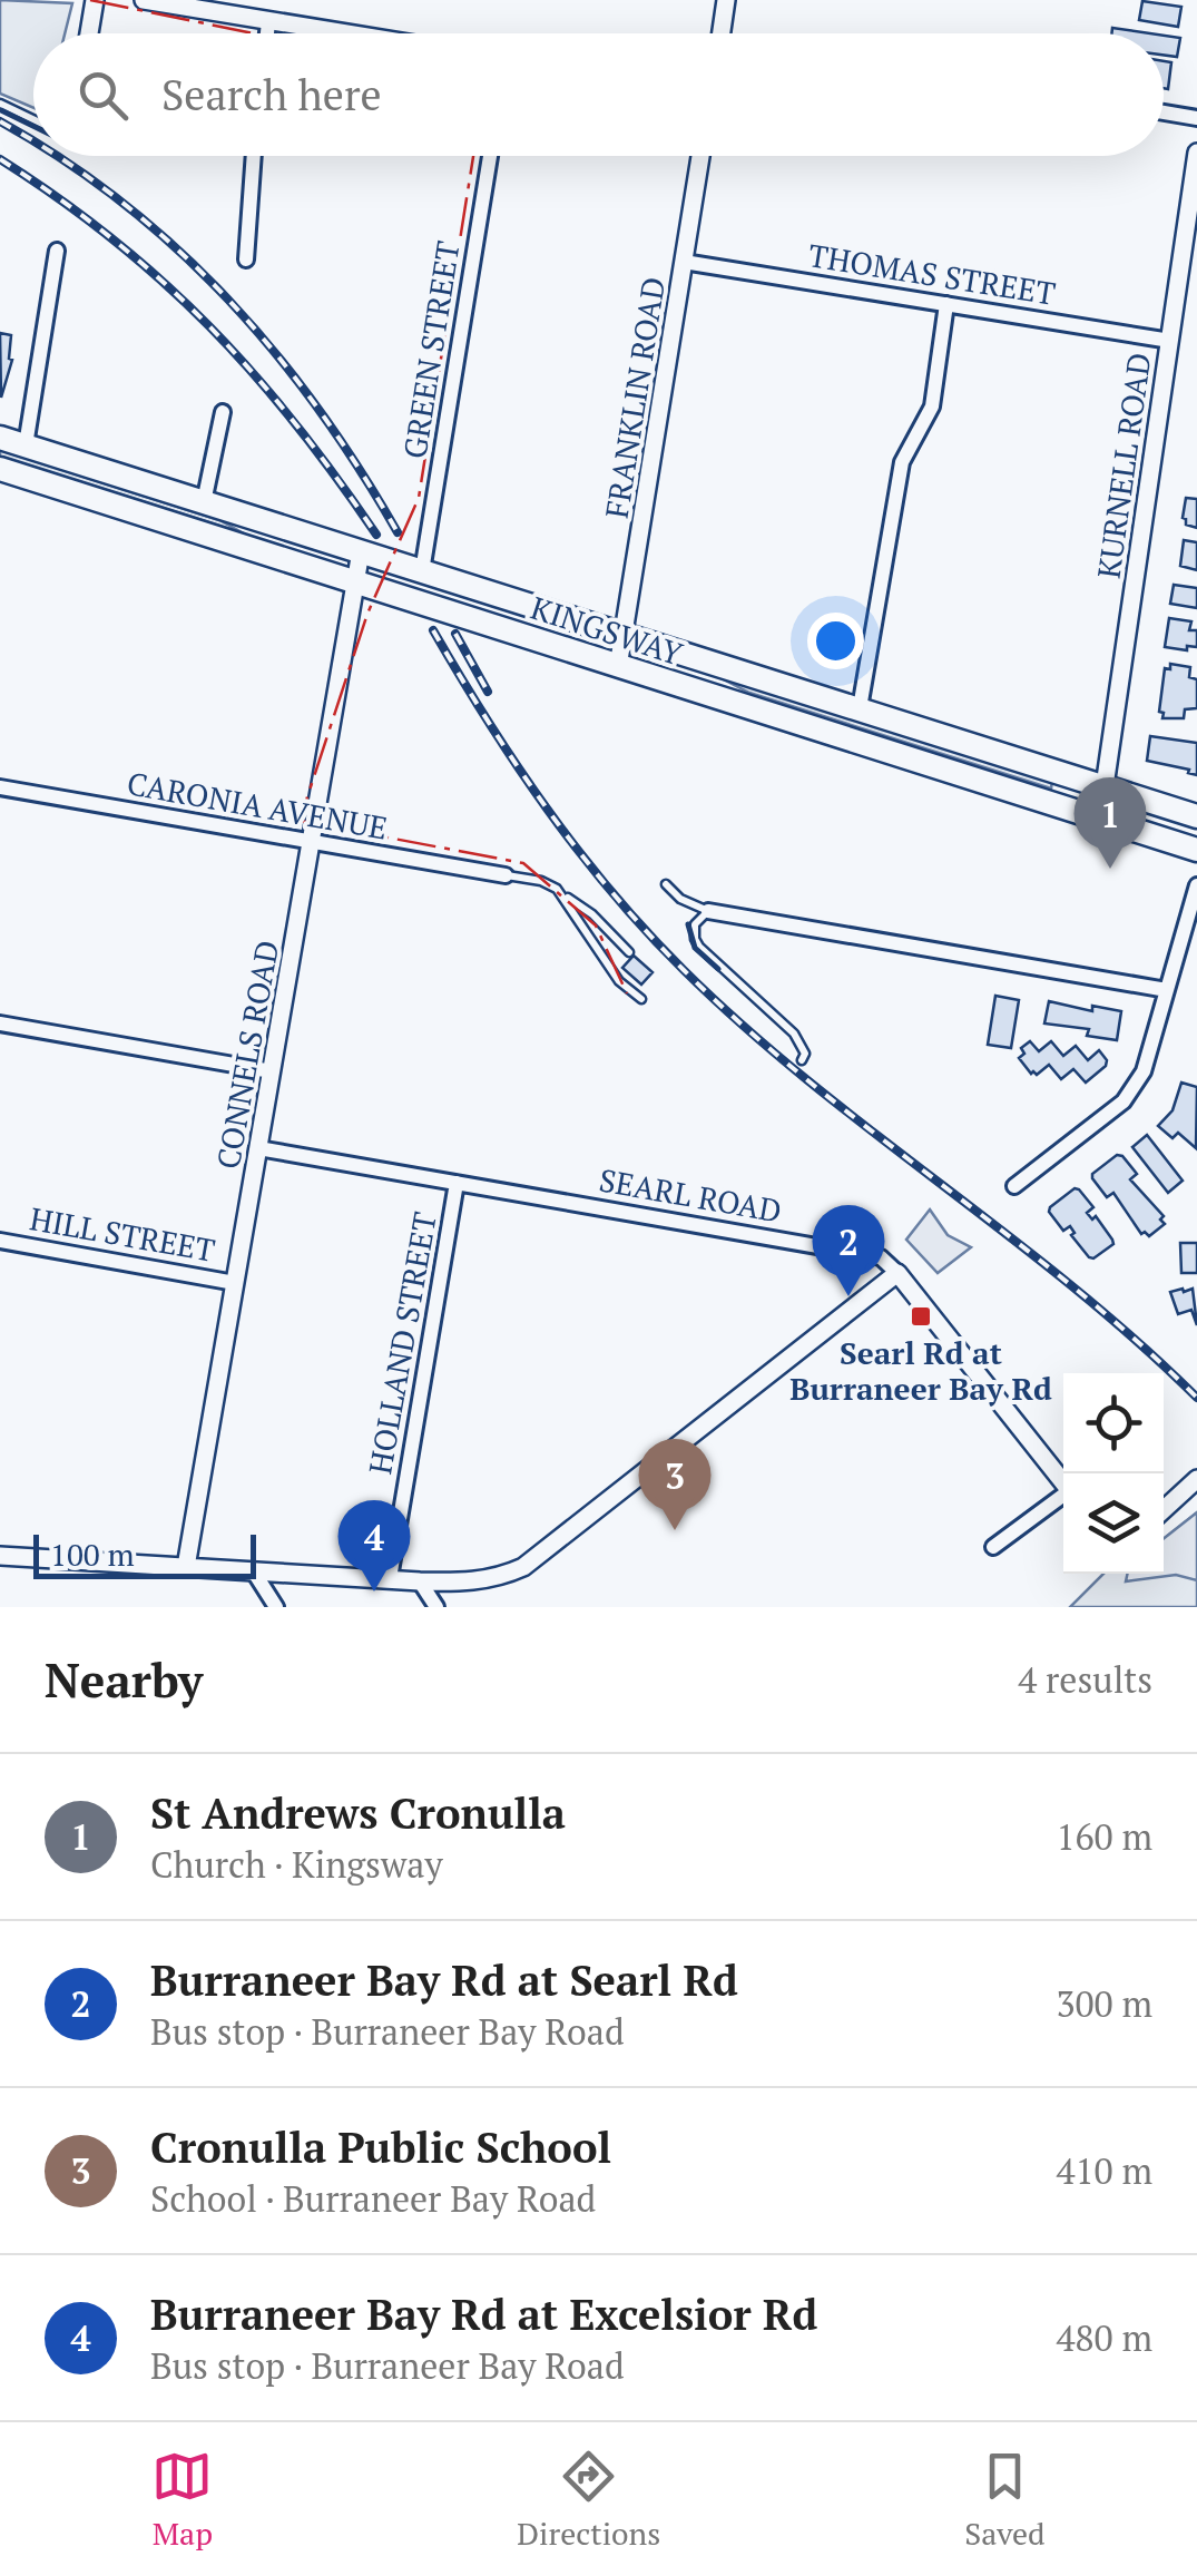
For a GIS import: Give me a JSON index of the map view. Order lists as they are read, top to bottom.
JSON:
{
  "streets": {
    "main road": ["KINGSWAY"],
    "street": [
      "THOMAS STREET",
      "GREEN STREET",
      "FRANKLIN ROAD",
      "KURNELL ROAD",
      "CARONIA AVENUE",
      "CONNELS ROAD",
      "SEARL ROAD",
      "HILL STREET",
      "HOLLAND STREET"
    ]
  },
  "crossings": [
    ["THOMAS STREET", "FRANKLIN ROAD"],
    ["THOMAS STREET", "KURNELL ROAD"],
    ["GREEN STREET", "KINGSWAY"],
    ["FRANKLIN ROAD", "KINGSWAY"],
    ["KURNELL ROAD", "KINGSWAY"],
    ["KINGSWAY", "CONNELS ROAD"],
    ["CARONIA AVENUE", "CONNELS ROAD"],
    ["CONNELS ROAD", "SEARL ROAD"],
    ["CONNELS ROAD", "HILL STREET"],
    ["SEARL ROAD", "HOLLAND STREET"]
  ],
  "places": {
    "transit": ["Searl Rd at Burraneer Bay Rd"]
  },
  "scale_bar": "100 m",
  "page": {
    "search": "Search here",
    "pins": [
      "1",
      "2",
      "3",
      "4"
    ],
    "scale": "100 m",
    "heading": ["Nearby", "4 results"],
    "list": [
      {
        "mark": "1",
        "name": "St Andrews Cronulla",
        "note": "Church · Kingsway",
        "value": "160 m"
      },
      {
        "mark": "2",
        "name": "Burraneer Bay Rd at Searl Rd",
        "note": "Bus stop · Burraneer Bay Road",
        "value": "300 m"
      },
      {
        "mark": "3",
        "name": "Cronulla Public School",
        "note": "School · Burraneer Bay Road",
        "value": "410 m"
      },
      {
        "mark": "4",
        "name": "Burraneer Bay Rd at Excelsior Rd",
        "note": "Bus stop · Burraneer Bay Road",
        "value": "480 m"
      }
    ],
    "nav": ["Map", "Directions", "Saved"]
  }
}
